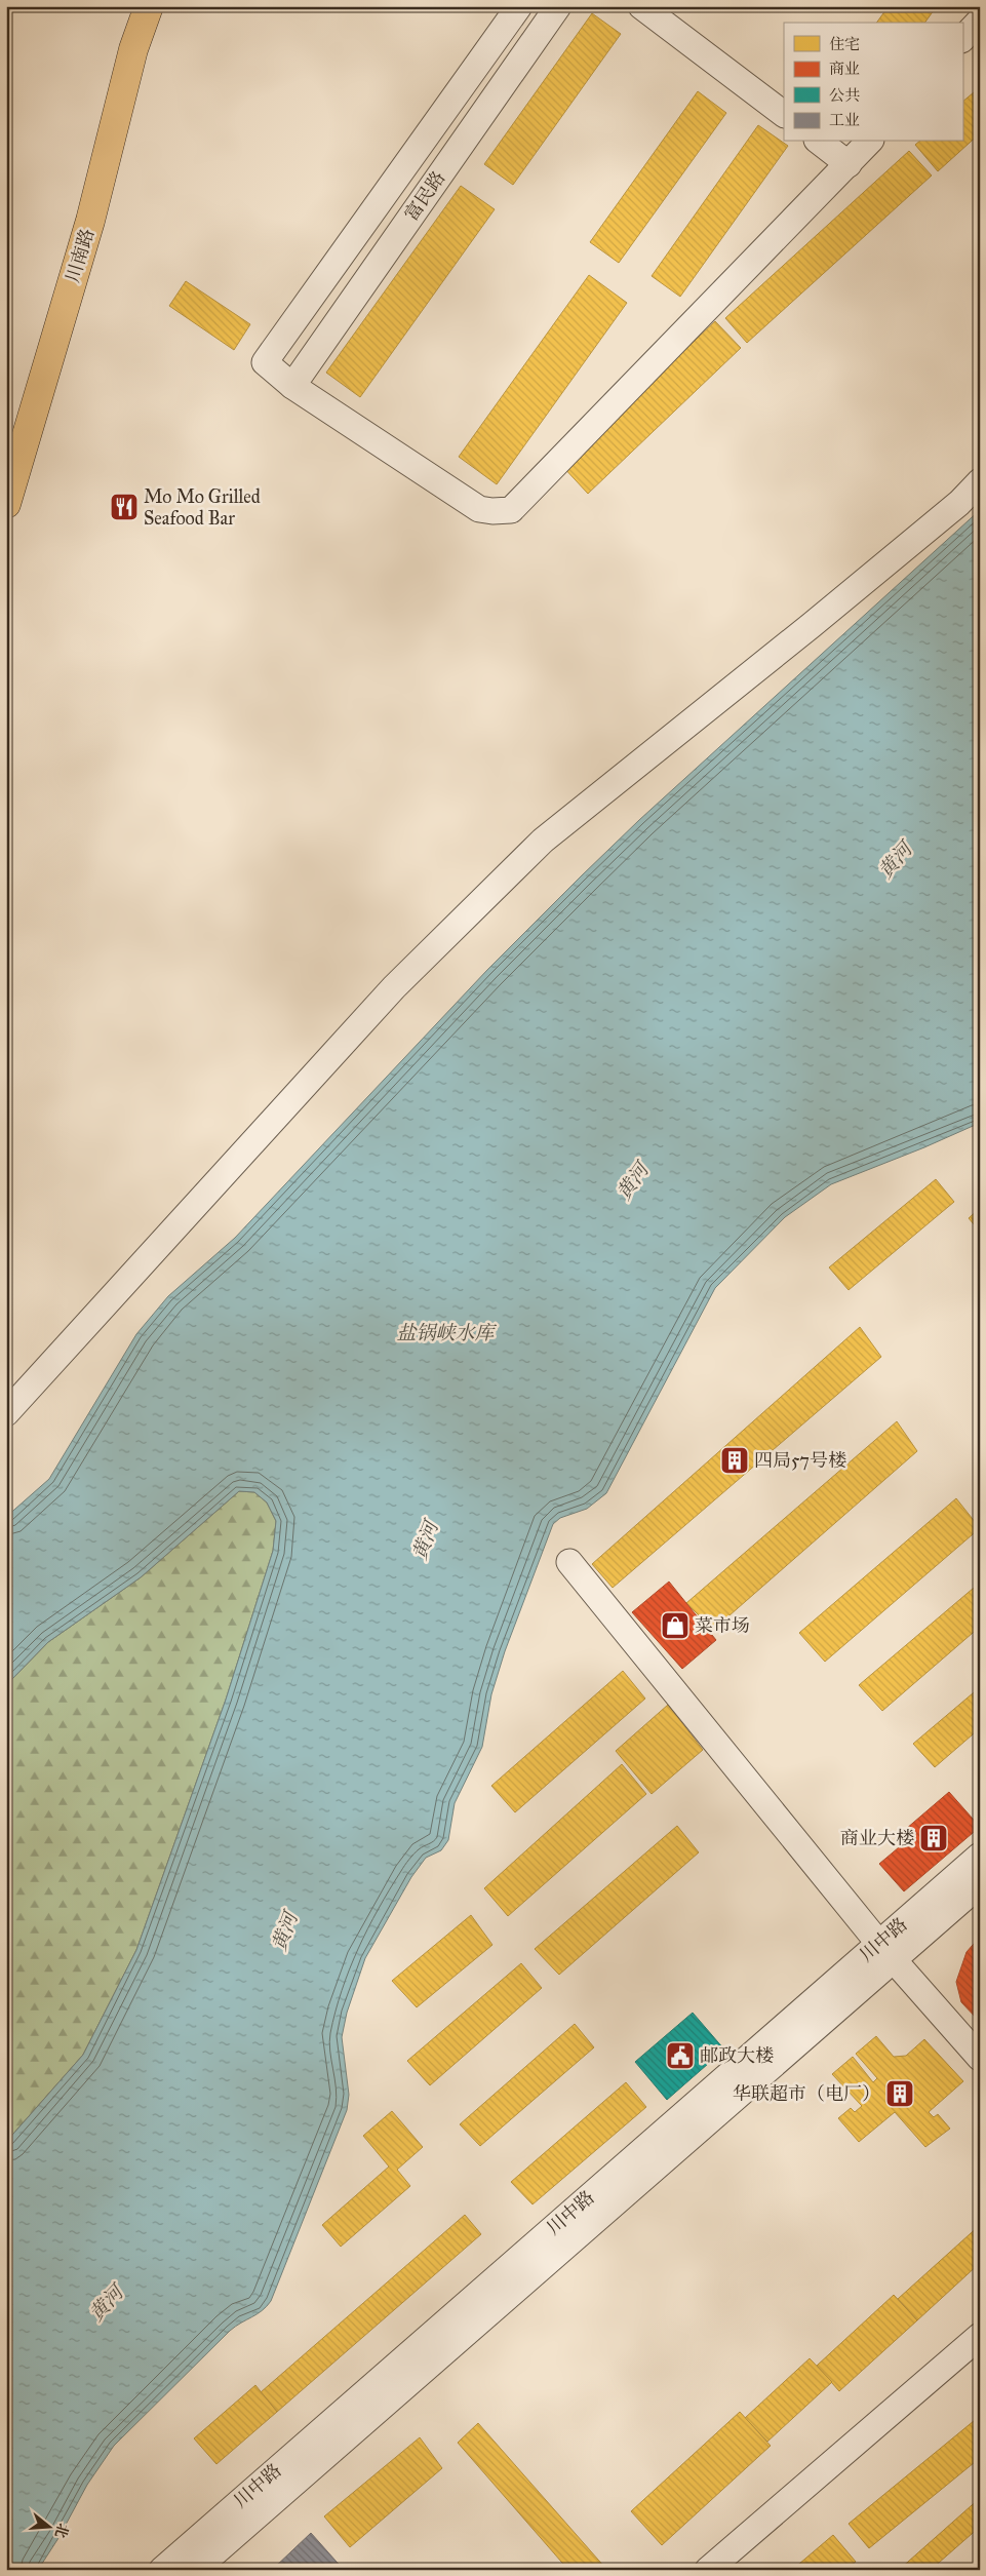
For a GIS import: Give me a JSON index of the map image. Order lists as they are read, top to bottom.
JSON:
{
  "streets": {
    "main road": ["川南路"],
    "street": ["富民路", "川中路"]
  },
  "water": ["黄河", "盐锅峡水库"],
  "places": {
    "restaurant": ["Mo Mo Grilled Seafood Bar"],
    "building": ["四局57号楼", "商业大楼", "华联超市（电厂）"],
    "shop": ["菜市场"],
    "public building": ["邮政大楼"]
  },
  "legend": [
    "住宅",
    "商业",
    "公共",
    "工业"
  ],
  "north": "right"
}
